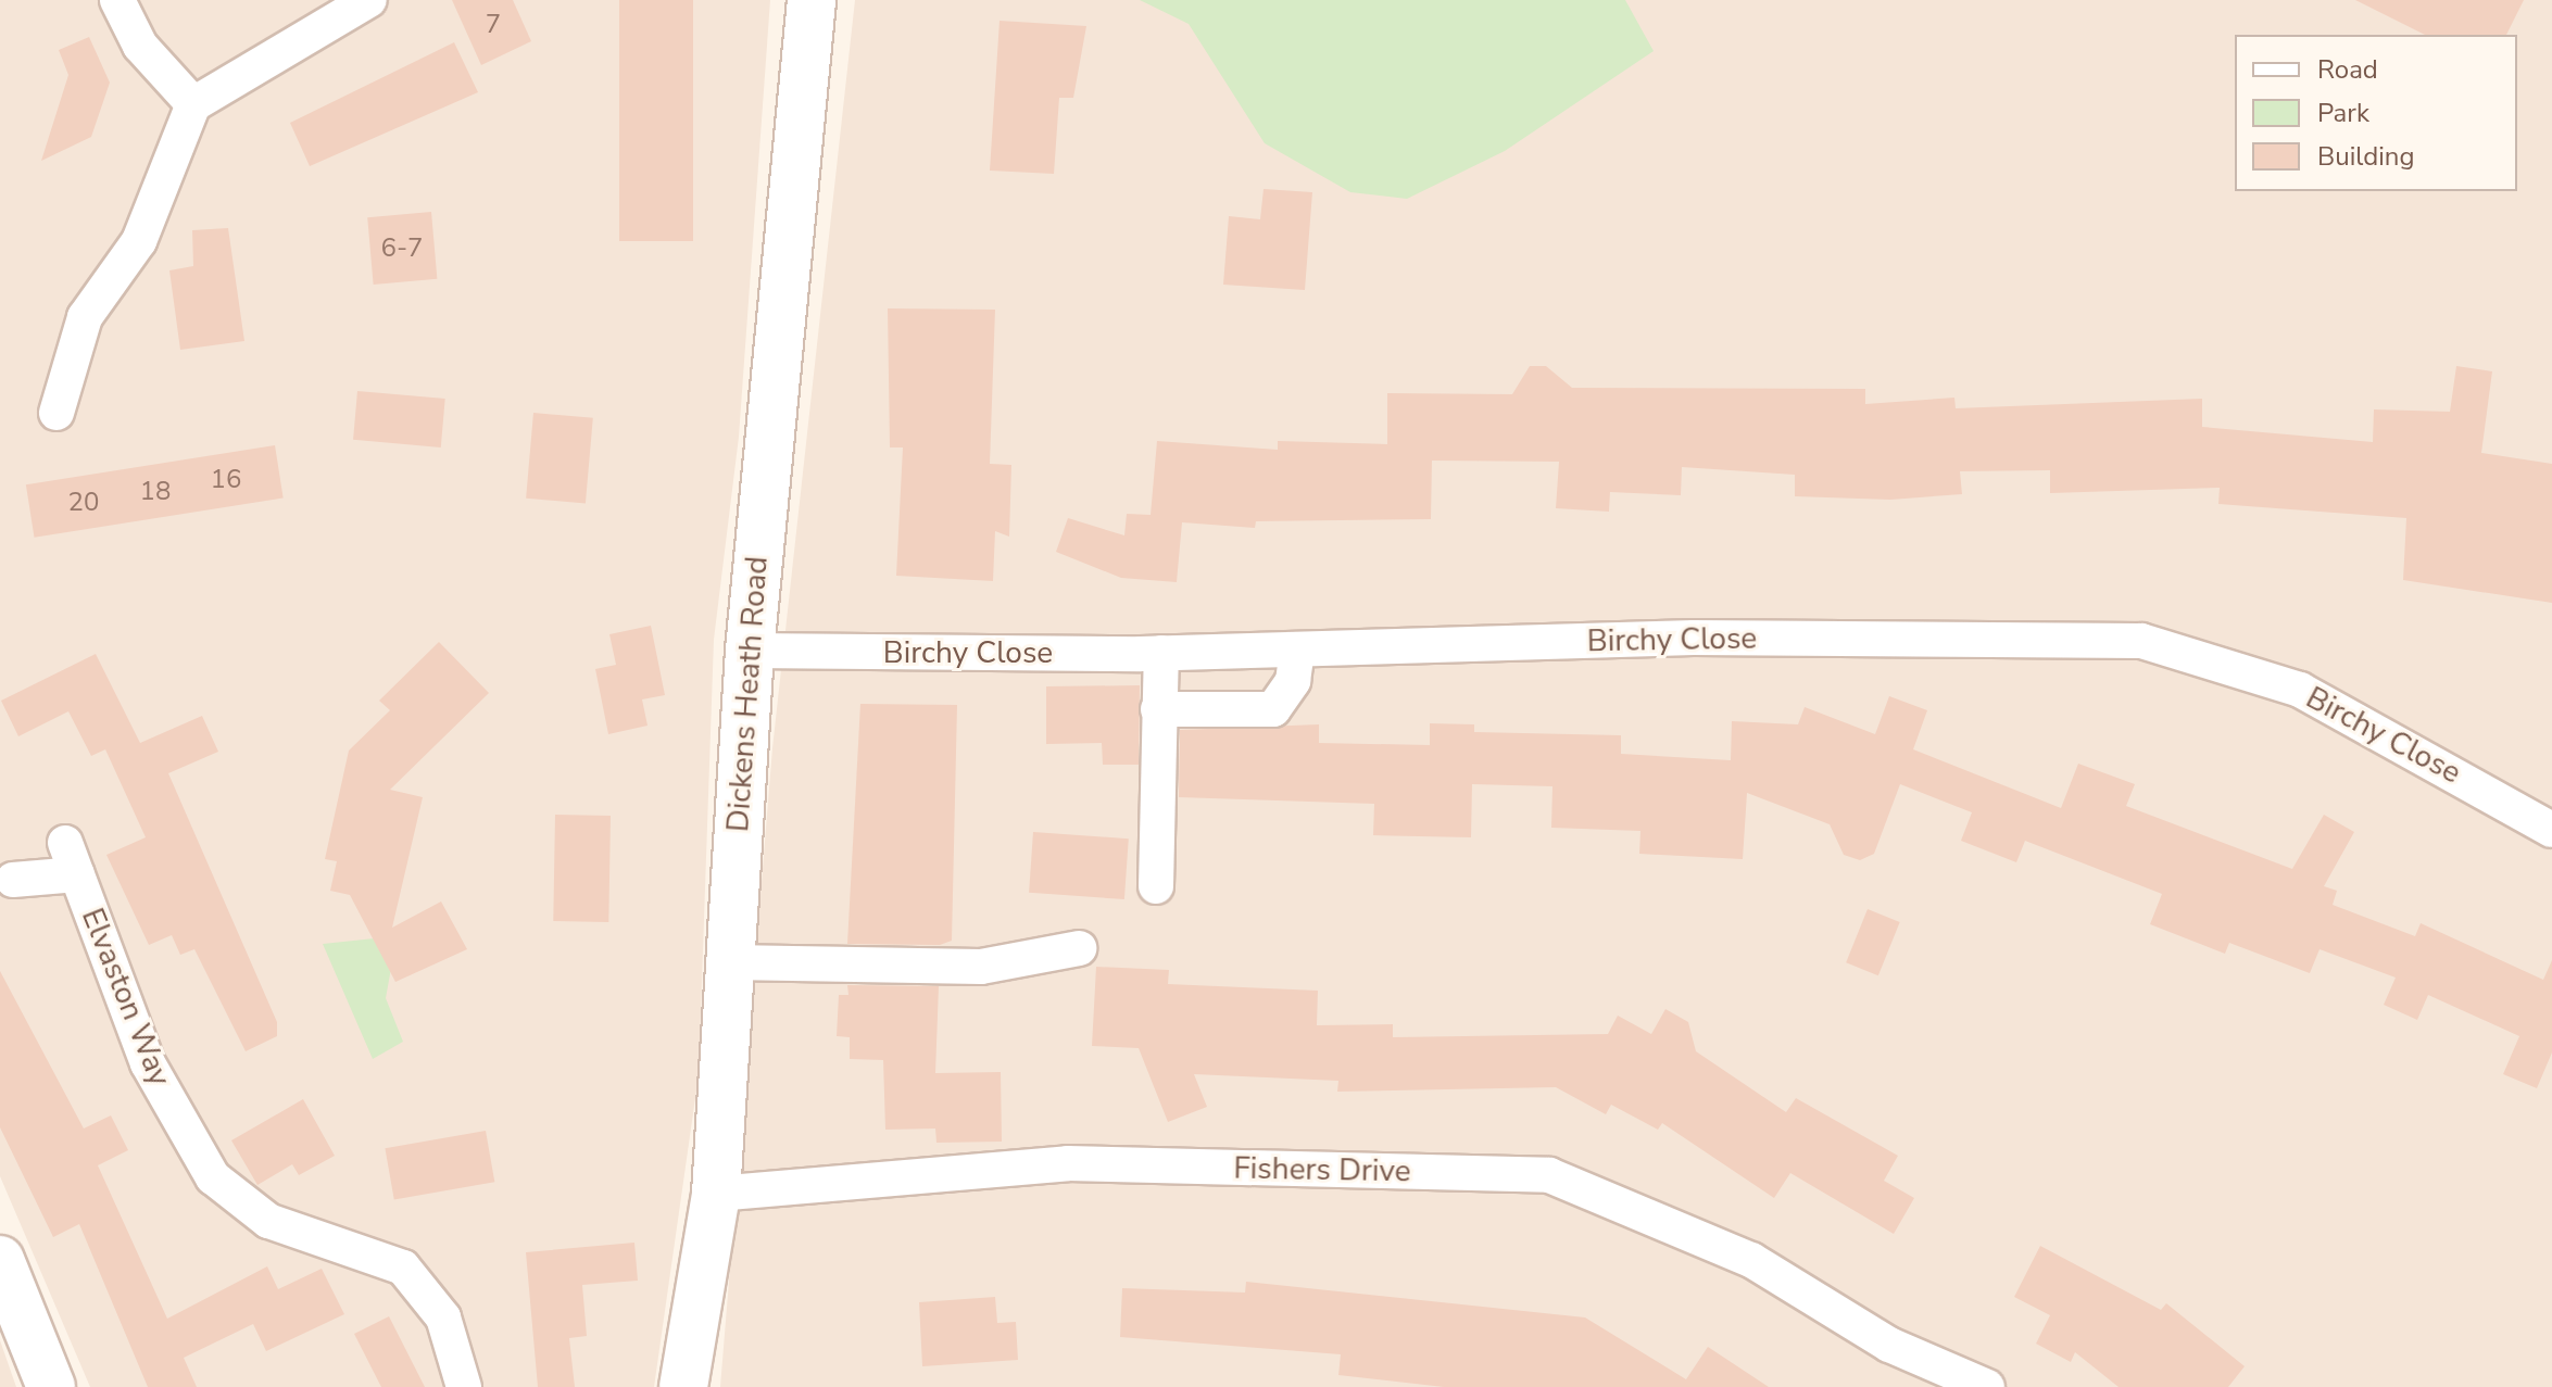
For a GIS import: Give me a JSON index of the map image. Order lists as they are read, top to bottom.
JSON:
{
  "streets": {
    "street": [
      "Birchy Close",
      "Dickens Heath Road",
      "Elvaston Way",
      "Fishers Drive"
    ]
  },
  "crossings": [
    ["Birchy Close", "Dickens Heath Road"],
    ["Dickens Heath Road", "Fishers Drive"]
  ],
  "house_numbers": [
    "7",
    "6-7",
    "16",
    "18",
    "20"
  ],
  "legend": ["Road", "Park", "Building"]
}
